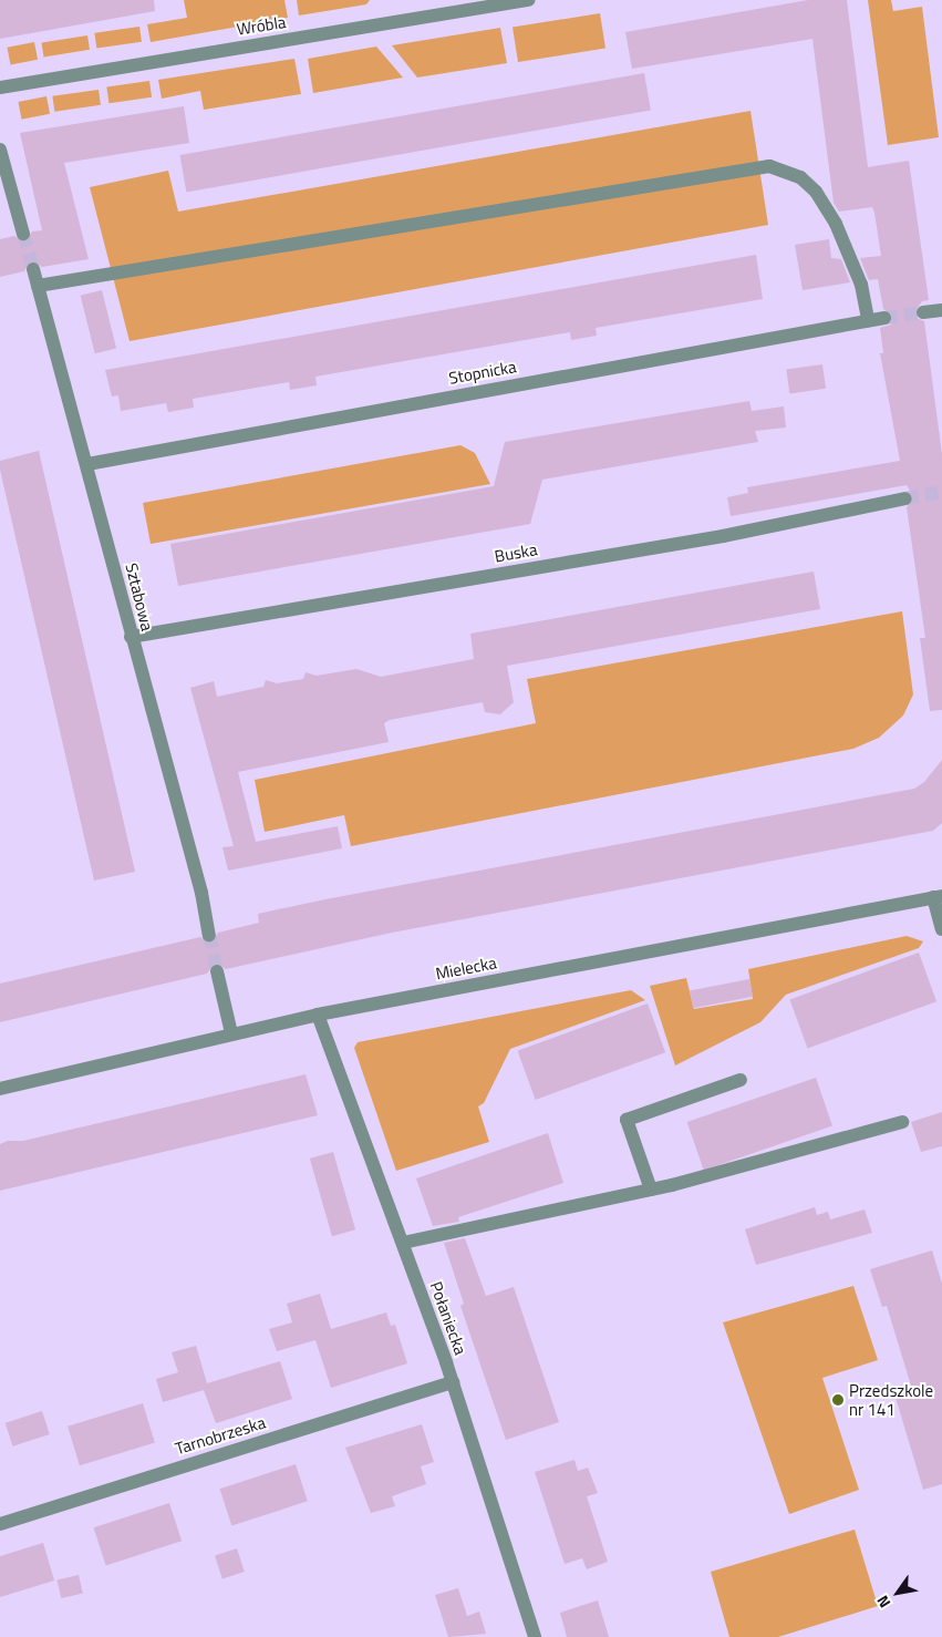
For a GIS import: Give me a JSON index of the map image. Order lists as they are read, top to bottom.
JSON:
{
  "streets": {
    "street": [
      "Wróbla",
      "Stopnicka",
      "Buska",
      "Sztabowa",
      "Mielecka",
      "Połaniecka",
      "Tarnobrzeska"
    ]
  },
  "crossings": [
    ["Stopnicka", "Sztabowa"],
    ["Buska", "Sztabowa"],
    ["Mielecka", "Połaniecka"],
    ["Połaniecka", "Tarnobrzeska"]
  ],
  "places": ["Przedszkole nr 141"],
  "north": "bottom left"
}
